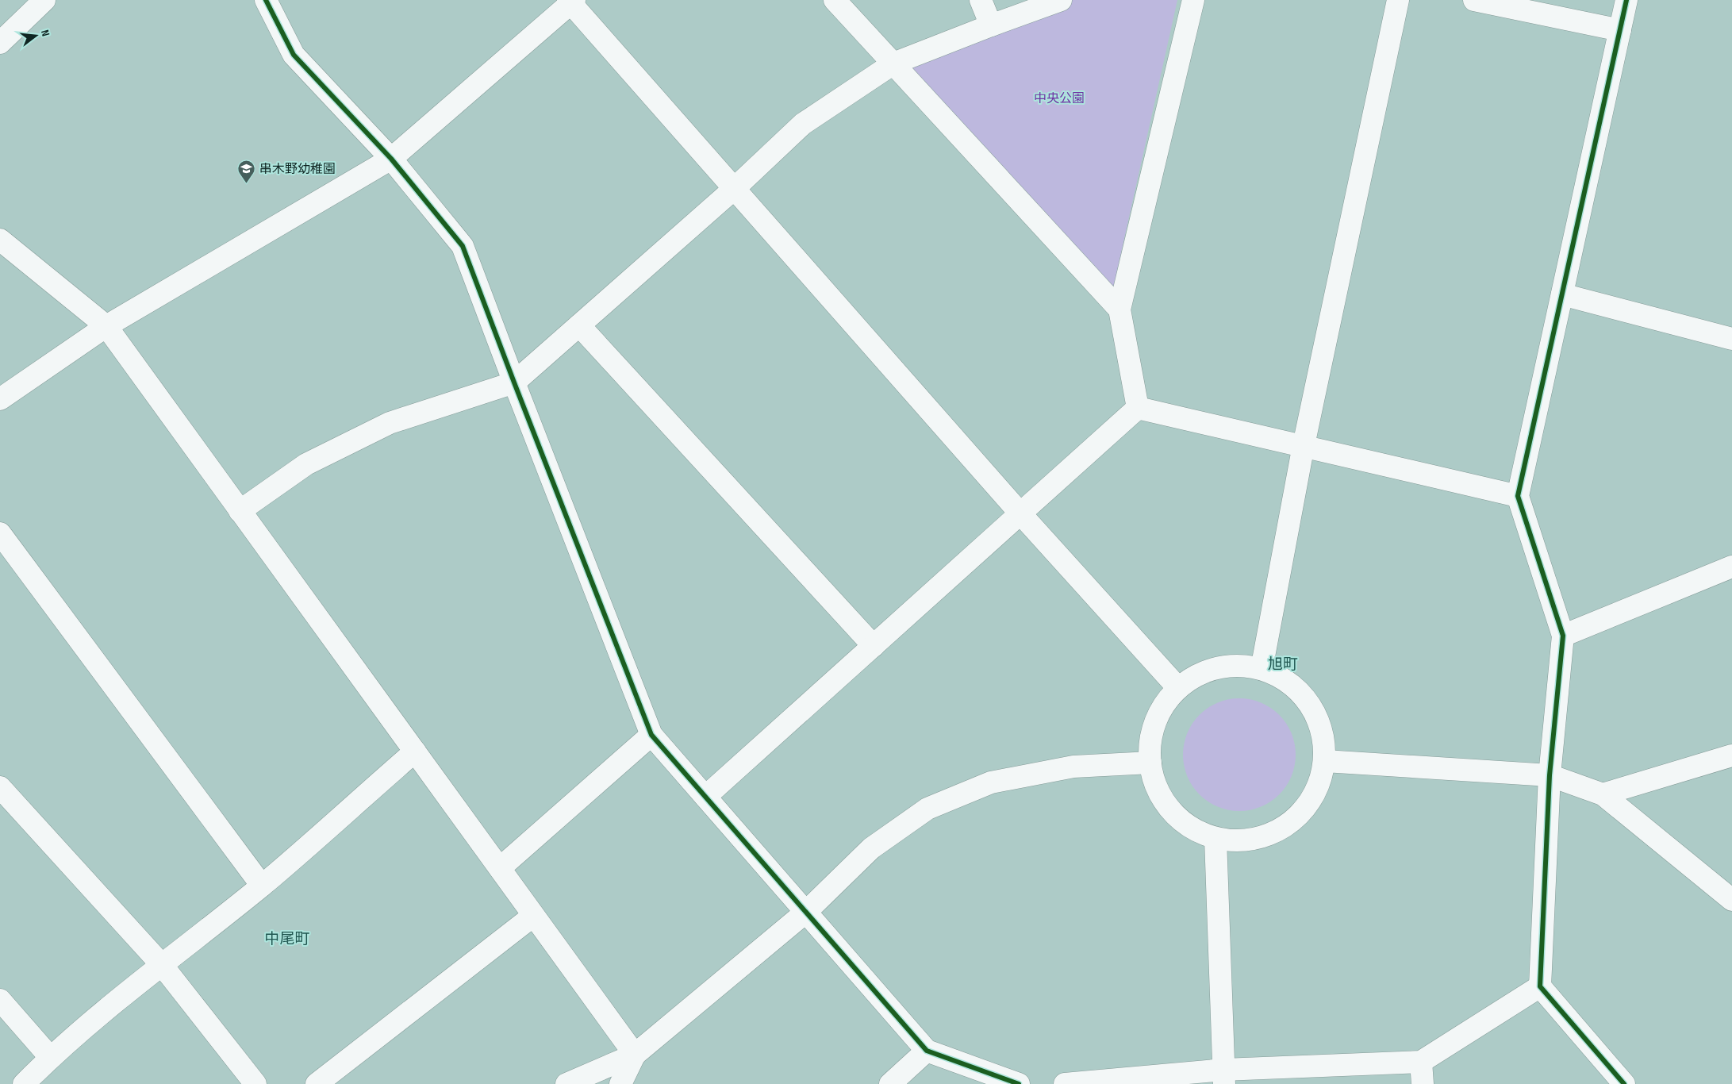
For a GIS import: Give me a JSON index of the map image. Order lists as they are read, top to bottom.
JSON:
{
  "districts": ["旭町", "中尾町"],
  "parks": ["中央公園"],
  "places": {
    "school or university": ["串木野幼稚園"]
  },
  "north": "right"
}
